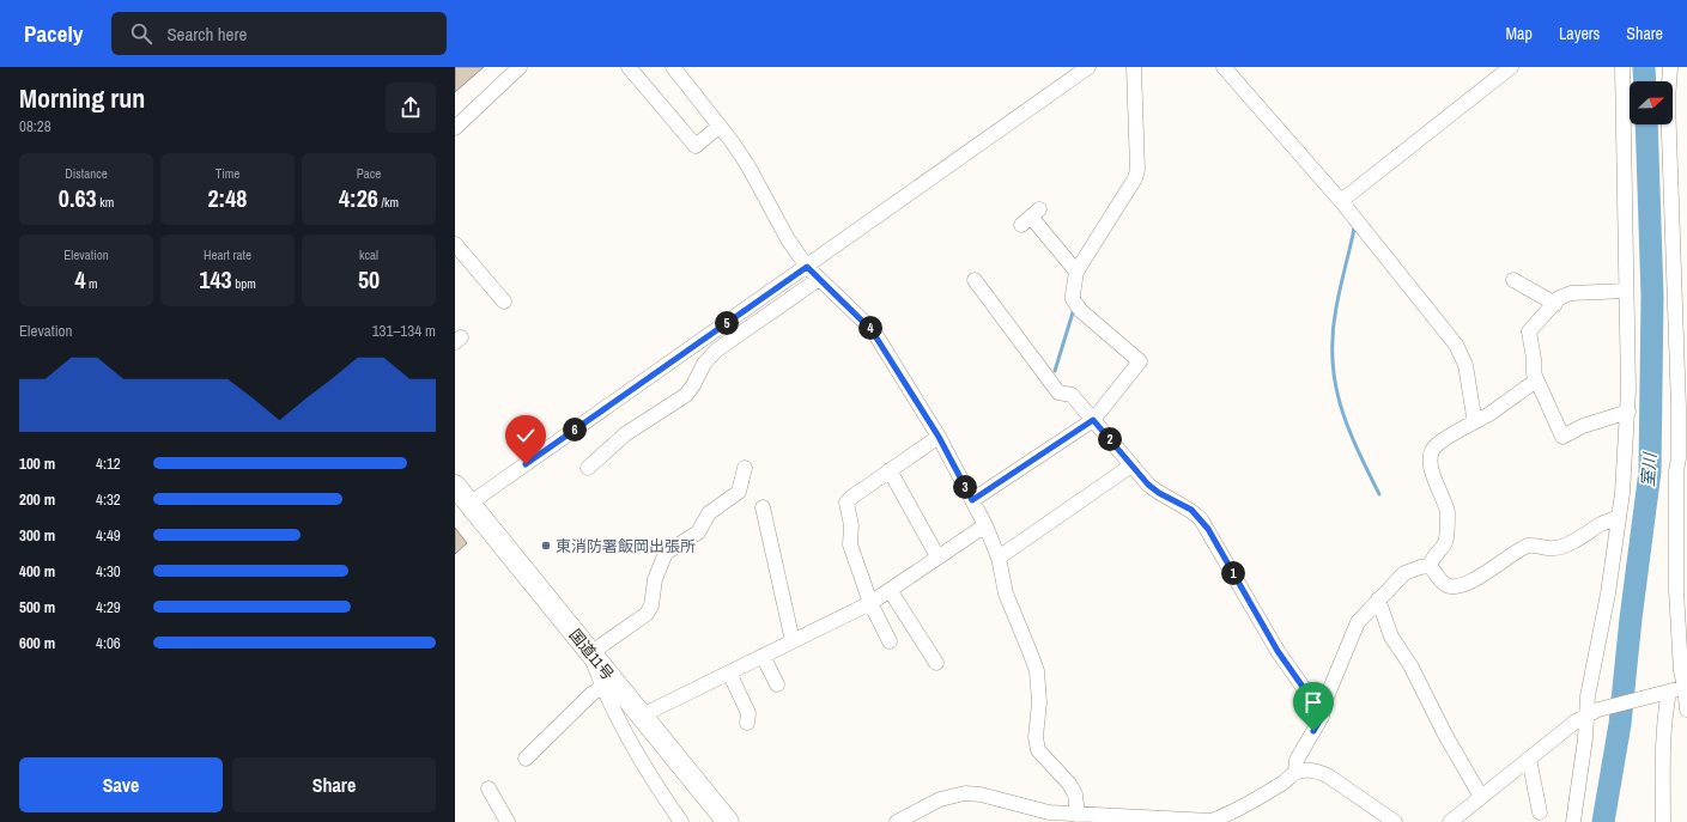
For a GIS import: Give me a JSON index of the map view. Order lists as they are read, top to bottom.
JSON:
{
  "streets": {
    "highway": ["国道11号"]
  },
  "water": ["室川"],
  "places": ["東消防署飯岡出張所"],
  "north": "right",
  "page": {
    "header": "Pacely",
    "search": "Search here",
    "nav": ["Map", "Layers", "Share"],
    "heading": ["Morning run", "08:28"],
    "stats": [
      ["Distance", "0.63 km"],
      ["Time", "2:48"],
      ["Pace", "4:26 /km"],
      ["Elevation", "4 m"],
      ["Heart rate", "143 bpm"],
      ["kcal", "50"]
    ],
    "chart": ["Elevation", "131–134 m"],
    "pins": [
      "5",
      "4",
      "6",
      "2",
      "3",
      "1"
    ],
    "list": [
      {
        "name": "100 m",
        "note": "4:12"
      },
      {
        "name": "200 m",
        "note": "4:32"
      },
      {
        "name": "300 m",
        "note": "4:49"
      },
      {
        "name": "400 m",
        "note": "4:30"
      },
      {
        "name": "500 m",
        "note": "4:29"
      },
      {
        "name": "600 m",
        "note": "4:06"
      }
    ],
    "buttons": ["Save", "Share"]
  }
}
